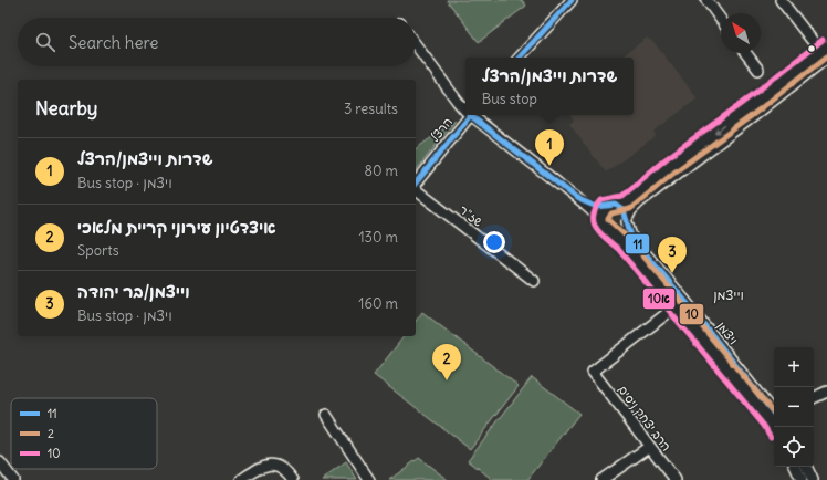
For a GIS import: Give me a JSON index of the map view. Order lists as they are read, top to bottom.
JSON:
{
  "streets": {
    "street": [
      "הרצל",
      "שז\"ר",
      "ויצמן",
      "הרב יצחק ניסים"
    ]
  },
  "crossings": [
    ["ויצמן", "הרב יצחק ניסים"]
  ],
  "districts": ["וייצמן"],
  "lines": ["transit line 11", "transit line 10א", "transit line 10"],
  "legend": ["11", "2", "10"],
  "north": "top left",
  "page": {
    "search": "Search here",
    "popup": ["שדרות וייצמן/הרצל", "Bus stop"],
    "heading": ["Nearby", "3 results"],
    "pins": ["1", "3", "2"],
    "list": [
      {
        "mark": "1",
        "name": "שדרות וייצמן/הרצל",
        "note": "Bus stop · ויצמן",
        "value": "80 m"
      },
      {
        "mark": "2",
        "name": "איצדטיון עירוני קריית מלאכי",
        "note": "Sports",
        "value": "130 m"
      },
      {
        "mark": "3",
        "name": "וייצמן/בר יהודה",
        "note": "Bus stop · ויצמן",
        "value": "160 m"
      }
    ],
    "map_buttons": ["+", "−"]
  }
}
